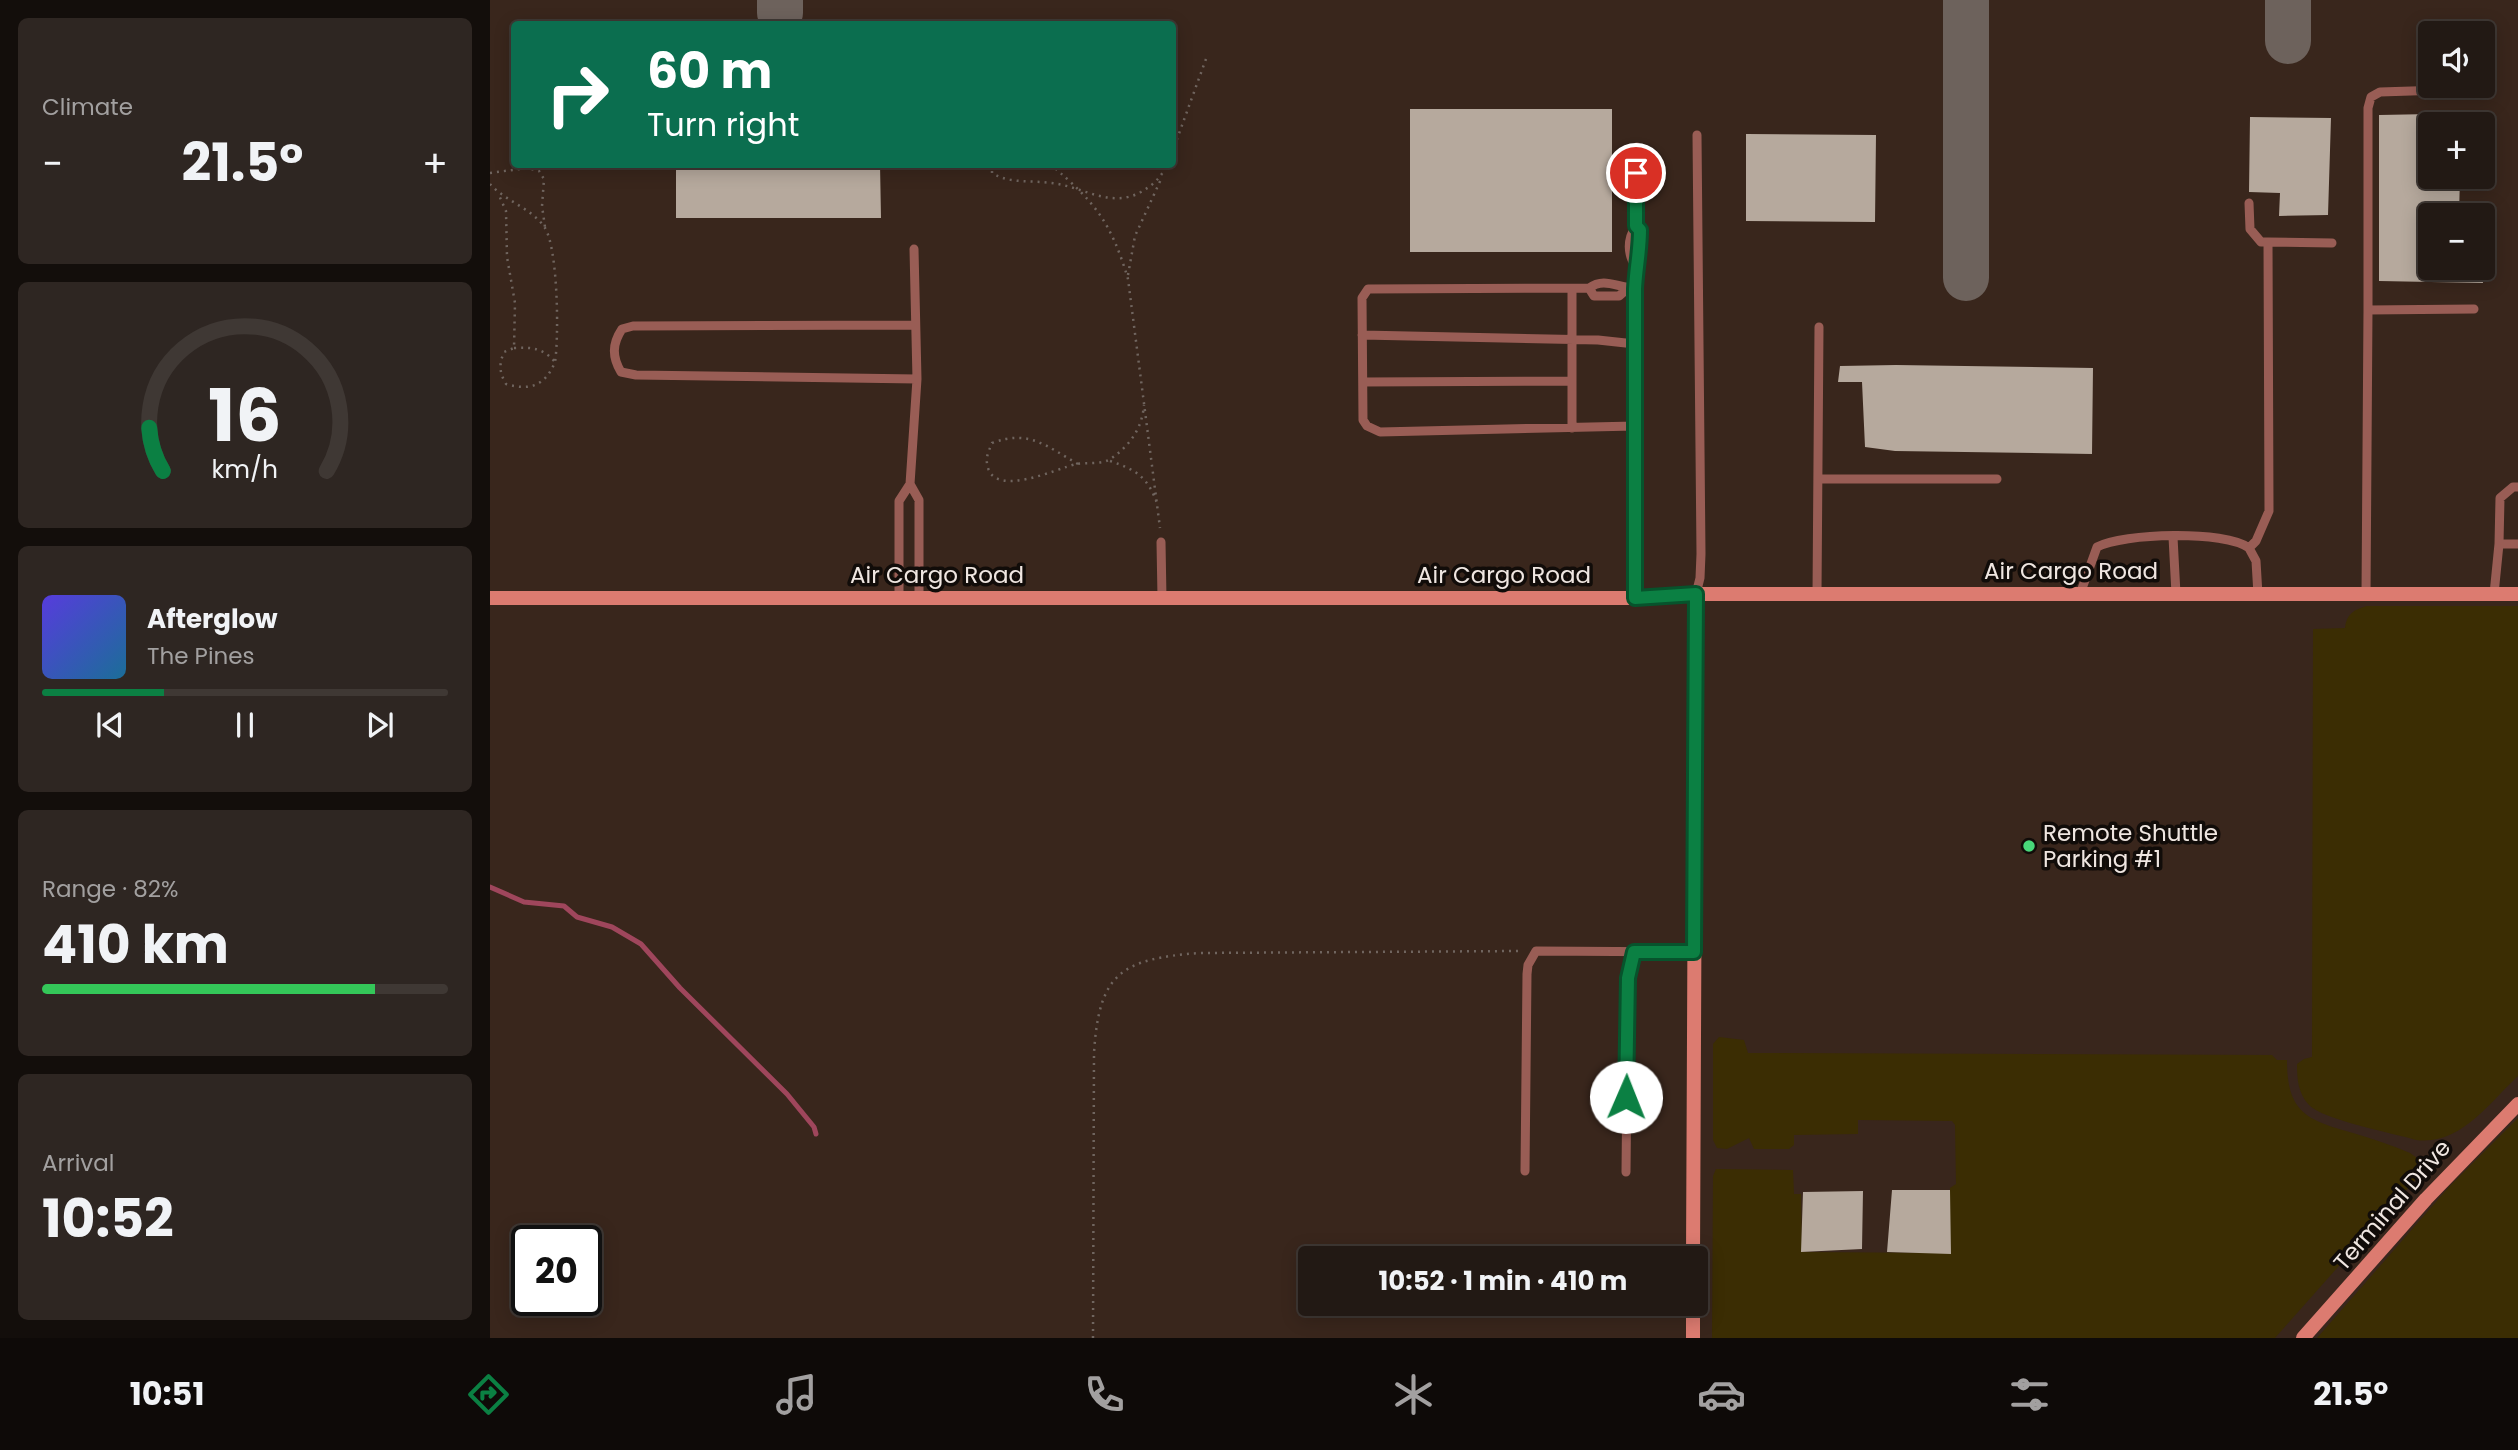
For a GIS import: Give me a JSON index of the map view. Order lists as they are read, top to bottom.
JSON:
{
  "streets": {
    "street": ["Air Cargo Road", "Terminal Drive"]
  },
  "places": ["Remote Shuttle Parking #1"],
  "page": {
    "tile": [
      "Climate",
      ["Range · 82%", "410 km"],
      ["Arrival", "10:52"]
    ],
    "map_buttons": ["+", "−"],
    "turn": ["60 m", "Turn right"],
    "heat": ["−", "21.5°", "+"],
    "song": ["Afterglow", "The Pines"],
    "limit": "20",
    "trip": "10:52 · 1 min · 410 m",
    "tabs": ["10:51", "21.5°"],
    "gauge": ["16", "km/h"]
  }
}
